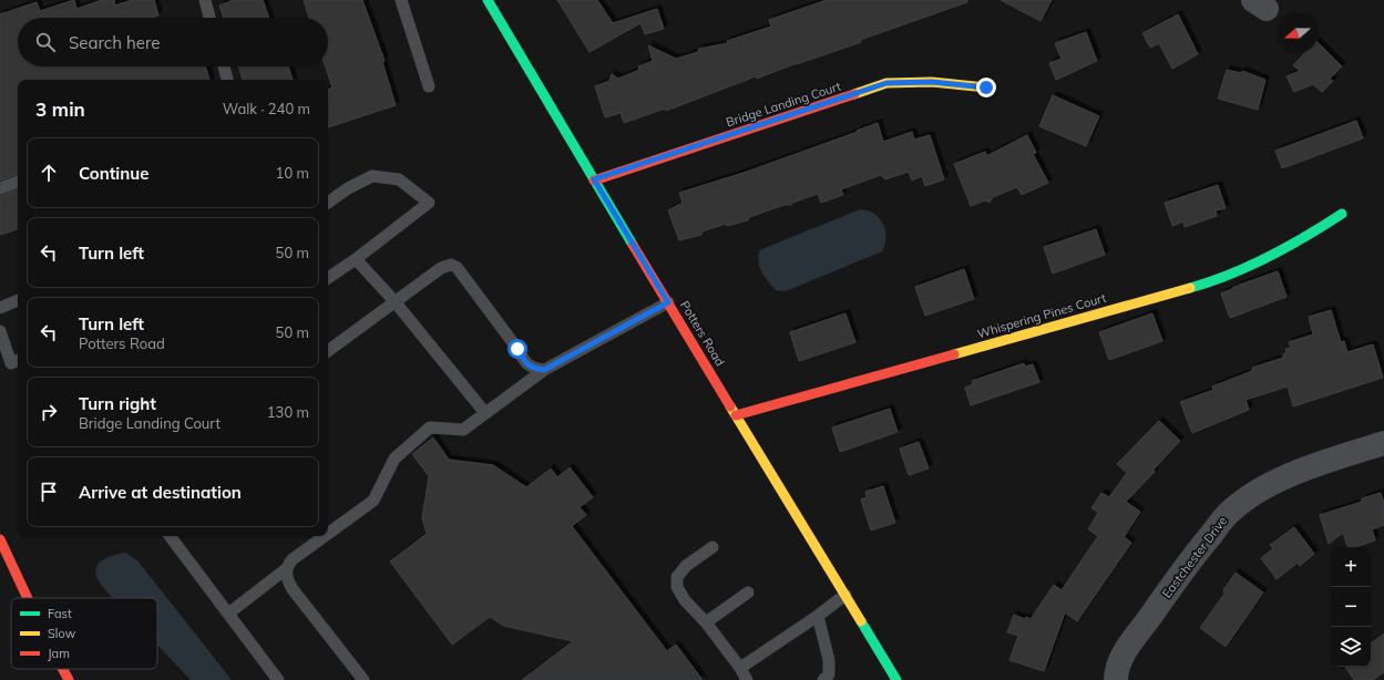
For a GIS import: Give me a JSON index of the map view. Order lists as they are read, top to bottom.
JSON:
{
  "streets": {
    "main road": ["Bridge Landing Court", "Whispering Pines Court", "Potters Road"],
    "street": ["Eastchester Drive"]
  },
  "crossings": [
    ["Bridge Landing Court", "Potters Road"],
    ["Whispering Pines Court", "Potters Road"]
  ],
  "legend": ["Fast", "Slow", "Jam"],
  "north": "left",
  "page": {
    "search": "Search here",
    "heading": ["3 min", "Walk · 240 m"],
    "list": [
      ["Continue", "10 m"],
      ["Turn left", "50 m"],
      ["Turn left", "Potters Road", "50 m"],
      ["Turn right", "Bridge Landing Court", "130 m"],
      "Arrive at destination"
    ],
    "map_buttons": ["+", "−"]
  }
}
